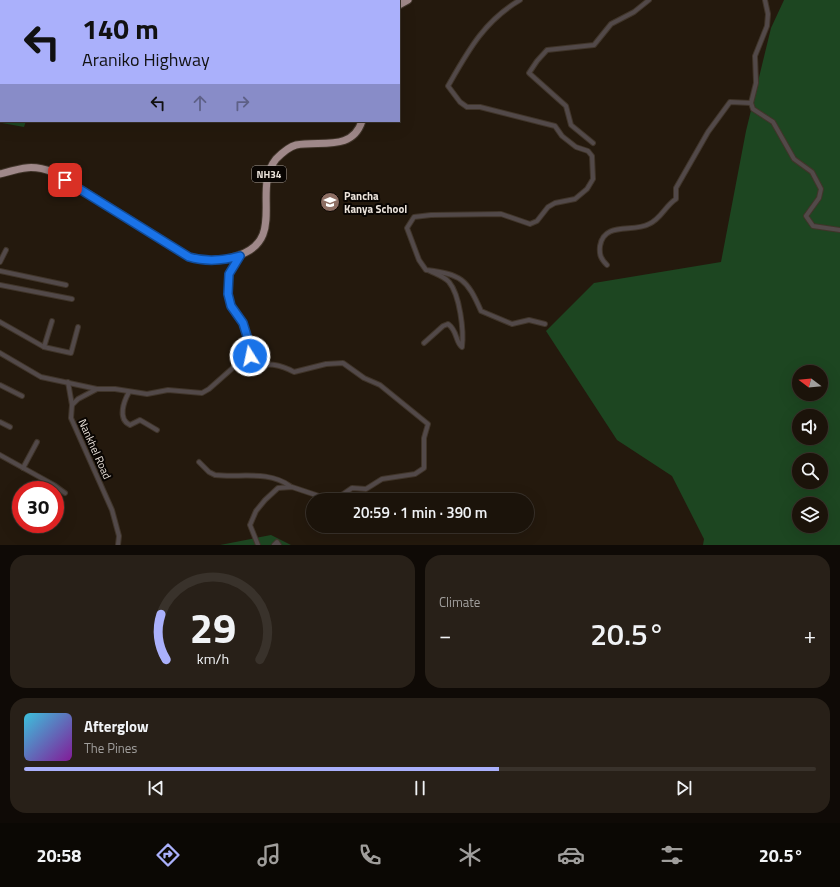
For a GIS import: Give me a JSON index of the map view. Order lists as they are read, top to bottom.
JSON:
{
  "streets": {
    "highway": ["NH34"],
    "street": ["Nankhel Road"]
  },
  "places": {
    "school or university": ["Pancha Kanya School"]
  },
  "north": "left",
  "page": {
    "turn": ["140 m", "Araniko Highway"],
    "limit": "30",
    "trip": "20:59 · 1 min · 390 m",
    "tile": "Climate",
    "heat": ["−", "20.5°", "+"],
    "song": ["Afterglow", "The Pines"],
    "tabs": ["20:58", "20.5°"],
    "gauge": ["29", "km/h"]
  }
}
